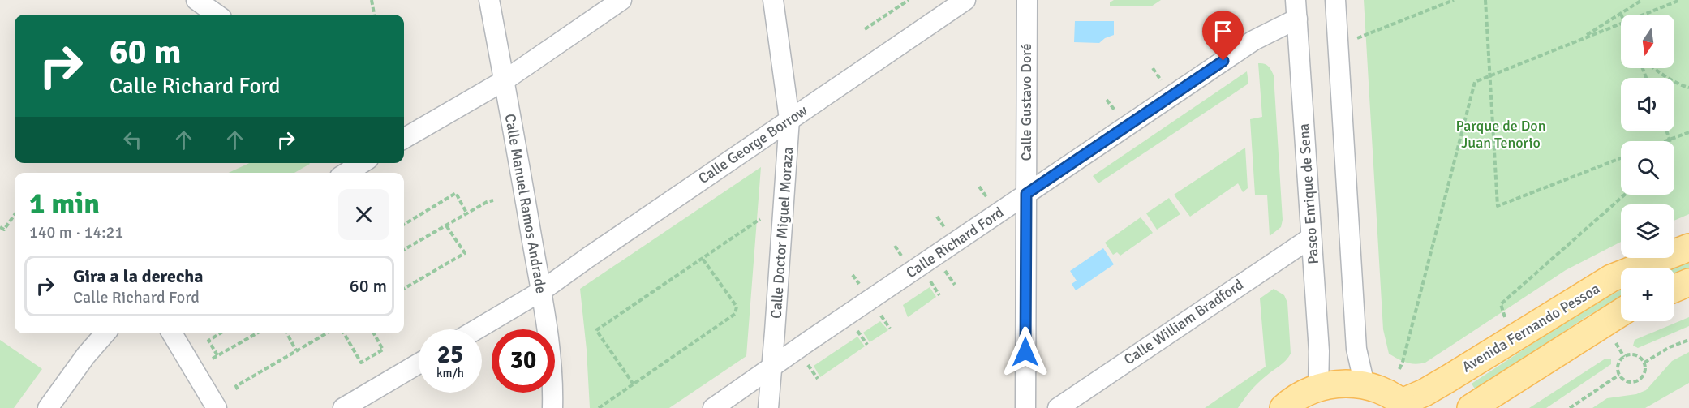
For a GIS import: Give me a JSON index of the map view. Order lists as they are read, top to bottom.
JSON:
{
  "streets": {
    "main road": ["Avenida Fernando Pessoa"],
    "street": [
      "Calle Gustavo Doré",
      "Calle George Borrow",
      "Paseo Enrique de Sena",
      "Calle Manuel Ramos Andrade",
      "Calle Doctor Miguel Moraza",
      "Calle Richard Ford",
      "Calle William Bradford"
    ]
  },
  "crossings": [
    ["Calle Gustavo Doré", "Calle Richard Ford"],
    ["Calle George Borrow", "Calle Manuel Ramos Andrade"],
    ["Calle George Borrow", "Calle Doctor Miguel Moraza"],
    ["Paseo Enrique de Sena", "Calle Richard Ford"],
    ["Paseo Enrique de Sena", "Calle William Bradford"],
    ["Calle Doctor Miguel Moraza", "Calle Richard Ford"]
  ],
  "parks": ["Parque de Don Juan Tenorio"],
  "north": "bottom",
  "page": {
    "map_buttons": "+",
    "turn": ["60 m", "Calle Richard Ford"],
    "heading": ["1 min", "140 m · 14:21"],
    "list": [
      {
        "name": "Gira a la derecha",
        "note": "Calle Richard Ford",
        "value": "60 m"
      }
    ],
    "speed": "25 km/h",
    "limit": "30"
  }
}
